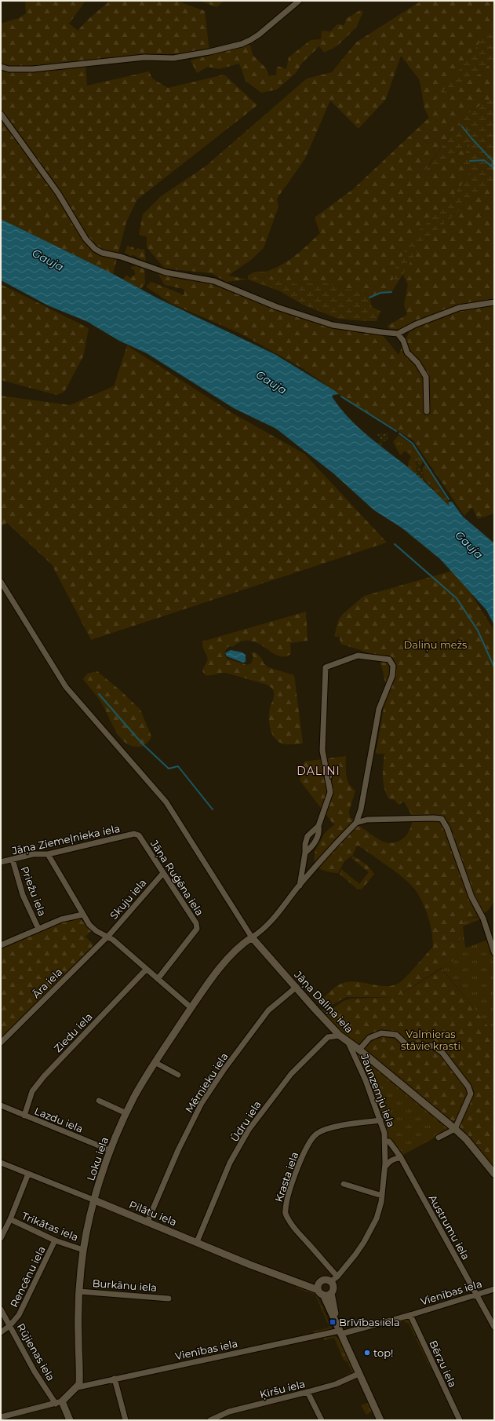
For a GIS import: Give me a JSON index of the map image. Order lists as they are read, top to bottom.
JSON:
{
  "streets": {
    "street": [
      "Jāņa Ziemeļnieka iela",
      "Jāņa Ruģēna iela",
      "Priežu iela",
      "Skuju iela",
      "Āra iela",
      "Jāņa Daliņa iela",
      "Ziedu iela",
      "Mērnieku iela",
      "Jaunzemju iela",
      "Lazdu iela",
      "Ūdru iela",
      "Loku iela",
      "Krasta iela",
      "Pilātu iela",
      "Trikātas iela",
      "Austrumu iela",
      "Rencēnu iela",
      "Burkānu iela",
      "Vienības iela",
      "Rūjienas iela",
      "Bērzu iela",
      "Ķiršu iela"
    ]
  },
  "crossings": [
    ["Jāņa Ziemeļnieka iela", "Jāņa Ruģēna iela"],
    ["Jāņa Ziemeļnieka iela", "Priežu iela"],
    ["Jāņa Ruģēna iela", "Skuju iela"],
    ["Skuju iela", "Āra iela"],
    ["Jāņa Daliņa iela", "Mērnieku iela"],
    ["Jāņa Daliņa iela", "Jaunzemju iela"],
    ["Jāņa Daliņa iela", "Ūdru iela"],
    ["Jāņa Daliņa iela", "Loku iela"],
    ["Ziedu iela", "Lazdu iela"],
    ["Mērnieku iela", "Pilātu iela"],
    ["Jaunzemju iela", "Krasta iela"],
    ["Jaunzemju iela", "Austrumu iela"],
    ["Lazdu iela", "Loku iela"],
    ["Ūdru iela", "Pilātu iela"],
    ["Loku iela", "Pilātu iela"],
    ["Loku iela", "Trikātas iela"],
    ["Loku iela", "Burkānu iela"],
    ["Loku iela", "Vienības iela"],
    ["Trikātas iela", "Rencēnu iela"],
    ["Austrumu iela", "Vienības iela"],
    ["Rencēnu iela", "Rūjienas iela"],
    ["Vienības iela", "Bērzu iela"]
  ],
  "districts": ["DALIŅI"],
  "water": ["Gauja"],
  "parks": ["Daliņu mežs", "Valmieras stāvie krasti"],
  "places": {
    "transit": ["Brīvības iela"],
    "other": ["top!"]
  }
}
